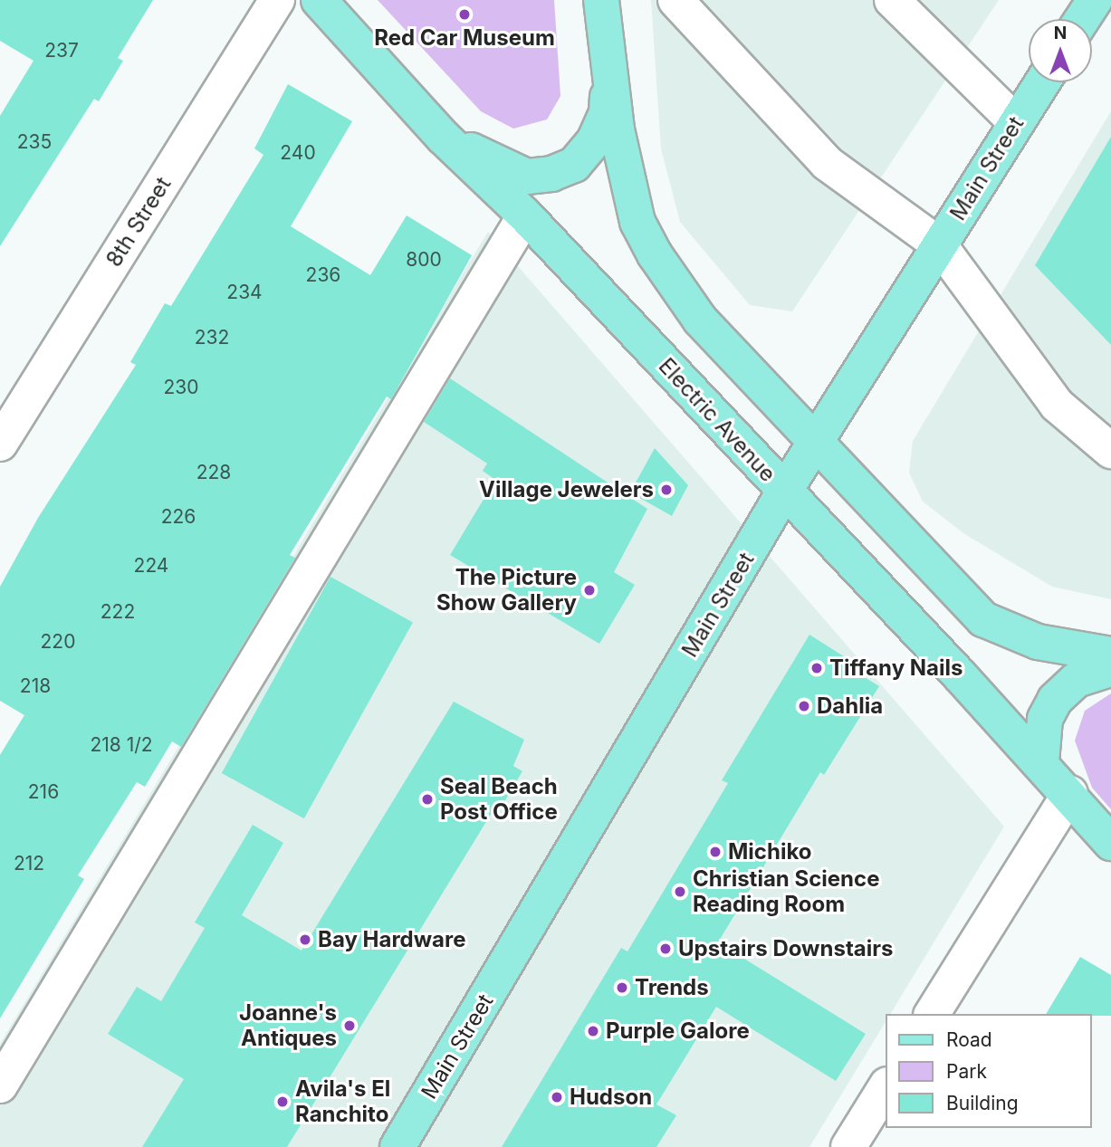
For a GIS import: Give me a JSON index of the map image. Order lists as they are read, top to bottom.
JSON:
{
  "streets": {
    "main road": ["Main Street", "Electric Avenue"],
    "street": ["8th Street"]
  },
  "crossings": [
    ["Main Street", "Electric Avenue"]
  ],
  "places": [
    "Red Car Museum",
    "Village Jewelers",
    "The Picture Show Gallery",
    "Tiffany Nails",
    "Dahlia",
    "Seal Beach Post Office",
    "Michiko",
    "Christian Science Reading Room",
    "Bay Hardware",
    "Upstairs Downstairs",
    "Trends",
    "Joanne's Antiques",
    "Purple Galore",
    "Hudson",
    "Avila's El Ranchito"
  ],
  "house_numbers": [
    "237",
    "235",
    "240",
    "800",
    "236",
    "234",
    "232",
    "230",
    "228",
    "226",
    "224",
    "222",
    "220",
    "218",
    "218 1/2",
    "216",
    "212"
  ],
  "legend": ["Road", "Park", "Building"],
  "north": "top"
}
